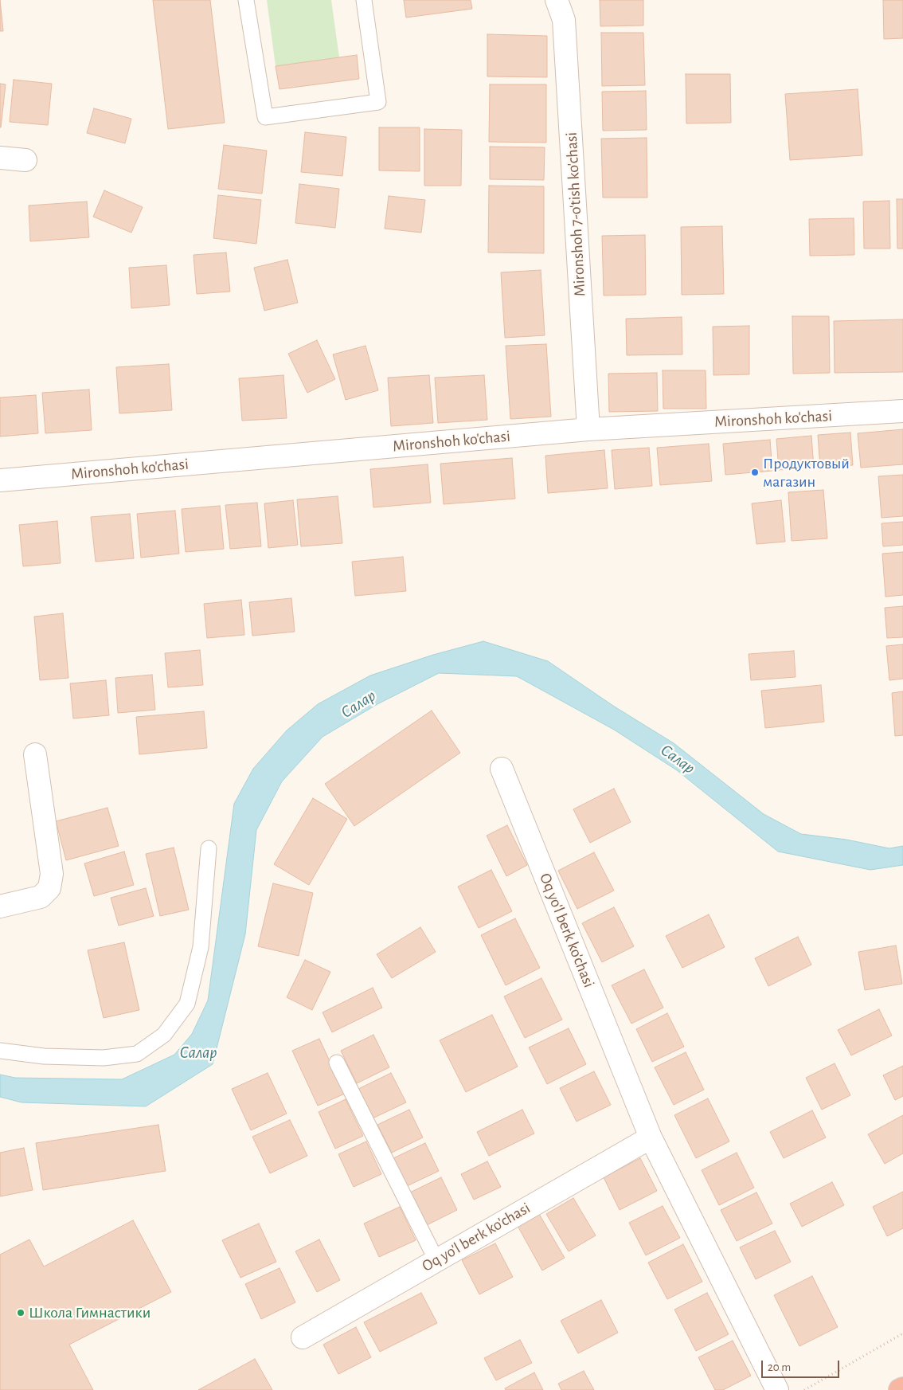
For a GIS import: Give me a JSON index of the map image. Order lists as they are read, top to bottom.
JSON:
{
  "streets": {
    "street": ["Mironshoh 7-o'tish ko'chasi", "Mironshoh ko'chasi", "Oq yo'l berk ko'chasi"]
  },
  "crossings": [
    ["Mironshoh 7-o'tish ko'chasi", "Mironshoh ko'chasi"]
  ],
  "water": ["Салар"],
  "places": ["Продуктовый магазин", "Школа Гимнастики"],
  "scale_bar": "20 m"
}
